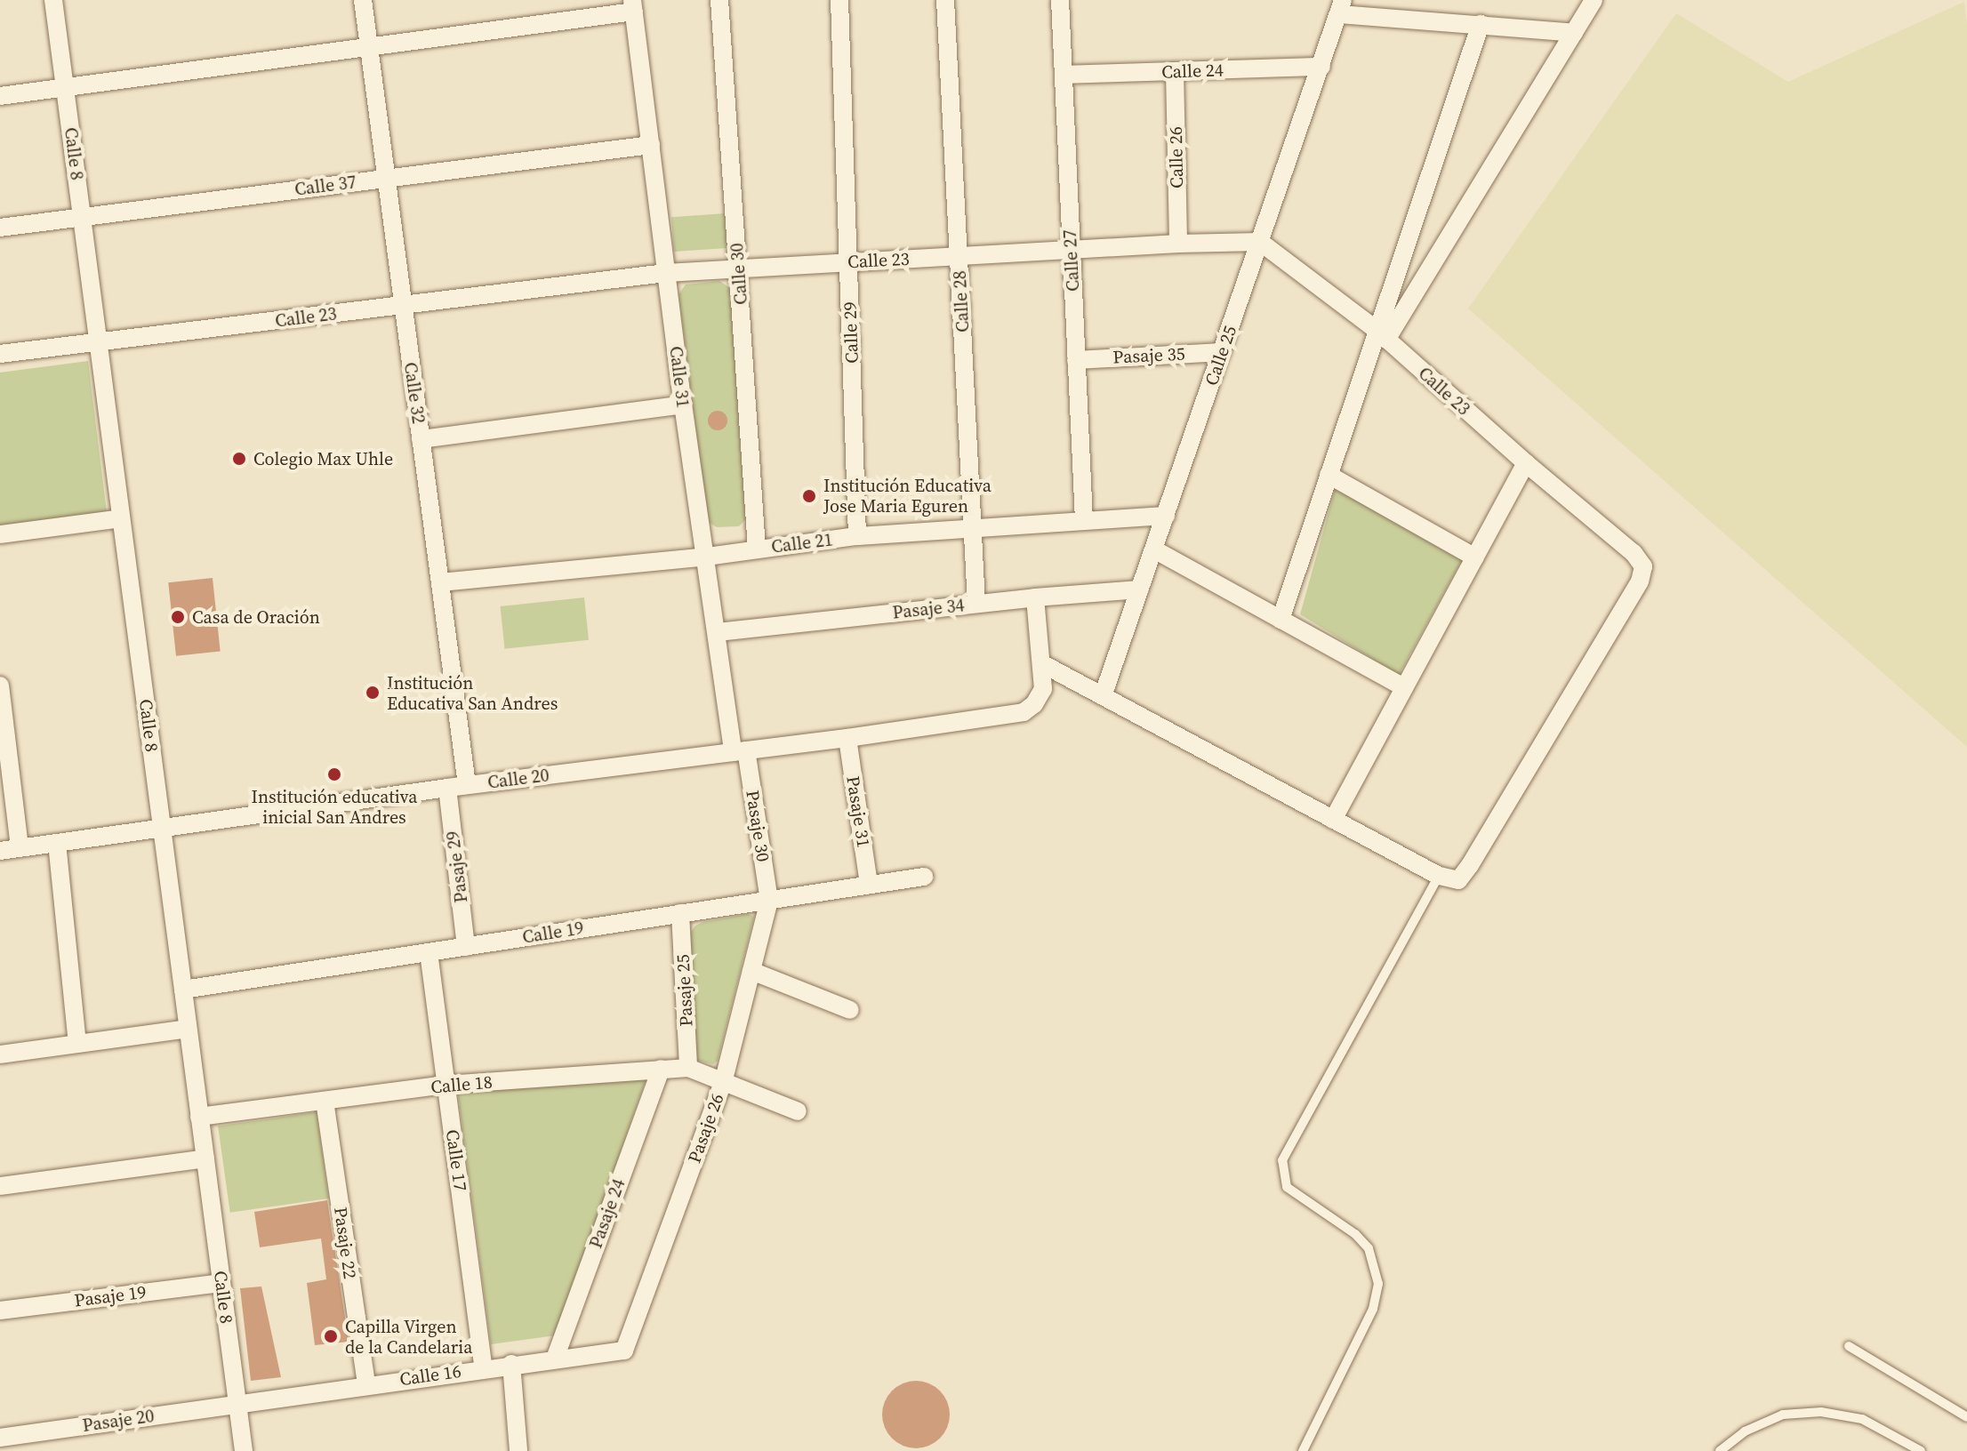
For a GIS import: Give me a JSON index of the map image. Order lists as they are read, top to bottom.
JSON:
{
  "streets": {
    "street": [
      "Calle 24",
      "Calle 8",
      "Calle 26",
      "Calle 37",
      "Calle 23",
      "Calle 27",
      "Calle 30",
      "Calle 28",
      "Calle 29",
      "Pasaje 35",
      "Calle 25",
      "Calle 31",
      "Calle 32",
      "Calle 21",
      "Pasaje 34",
      "Calle 20",
      "Pasaje 31",
      "Pasaje 30",
      "Pasaje 29",
      "Calle 19",
      "Pasaje 25",
      "Calle 18",
      "Pasaje 26",
      "Calle 17",
      "Pasaje 24",
      "Pasaje 22",
      "Pasaje 19",
      "Calle 16",
      "Pasaje 20"
    ]
  },
  "crossings": [
    ["Calle 24", "Calle 26"],
    ["Calle 24", "Calle 27"],
    ["Calle 24", "Calle 25"],
    ["Calle 8", "Calle 37"],
    ["Calle 8", "Calle 23"],
    ["Calle 8", "Calle 20"],
    ["Calle 8", "Calle 19"],
    ["Calle 8", "Calle 18"],
    ["Calle 8", "Pasaje 19"],
    ["Calle 8", "Calle 16"],
    ["Calle 8", "Pasaje 20"],
    ["Calle 26", "Calle 23"],
    ["Calle 37", "Calle 31"],
    ["Calle 37", "Calle 32"],
    ["Calle 23", "Calle 27"],
    ["Calle 23", "Calle 30"],
    ["Calle 23", "Calle 28"],
    ["Calle 23", "Calle 29"],
    ["Calle 23", "Calle 25"],
    ["Calle 23", "Calle 31"],
    ["Calle 23", "Calle 32"],
    ["Calle 27", "Pasaje 35"],
    ["Calle 27", "Calle 21"],
    ["Calle 30", "Calle 21"],
    ["Calle 28", "Calle 21"],
    ["Calle 28", "Pasaje 34"],
    ["Calle 29", "Calle 21"],
    ["Pasaje 35", "Calle 25"],
    ["Calle 25", "Calle 21"],
    ["Calle 25", "Pasaje 34"],
    ["Calle 31", "Calle 21"],
    ["Calle 31", "Pasaje 34"],
    ["Calle 31", "Calle 20"],
    ["Calle 31", "Pasaje 30"],
    ["Calle 32", "Calle 21"],
    ["Calle 32", "Calle 20"],
    ["Calle 20", "Pasaje 31"],
    ["Calle 20", "Pasaje 30"],
    ["Calle 20", "Pasaje 29"],
    ["Pasaje 31", "Calle 19"],
    ["Pasaje 30", "Calle 19"],
    ["Pasaje 30", "Pasaje 26"],
    ["Pasaje 29", "Calle 19"],
    ["Calle 19", "Pasaje 25"],
    ["Calle 19", "Pasaje 26"],
    ["Calle 19", "Calle 17"],
    ["Pasaje 25", "Calle 18"],
    ["Calle 18", "Pasaje 26"],
    ["Calle 18", "Calle 17"],
    ["Calle 18", "Pasaje 24"],
    ["Calle 18", "Pasaje 22"],
    ["Pasaje 26", "Calle 16"],
    ["Calle 17", "Calle 16"],
    ["Pasaje 24", "Calle 16"],
    ["Pasaje 22", "Calle 16"],
    ["Calle 16", "Pasaje 20"]
  ],
  "places": [
    "Colegio Max Uhle",
    "Institución Educativa Jose Maria Eguren",
    "Casa de Oración",
    "Institución Educativa San Andres",
    "Institución educativa inicial San Andres",
    "Capilla Virgen de la Candelaria"
  ]
}
